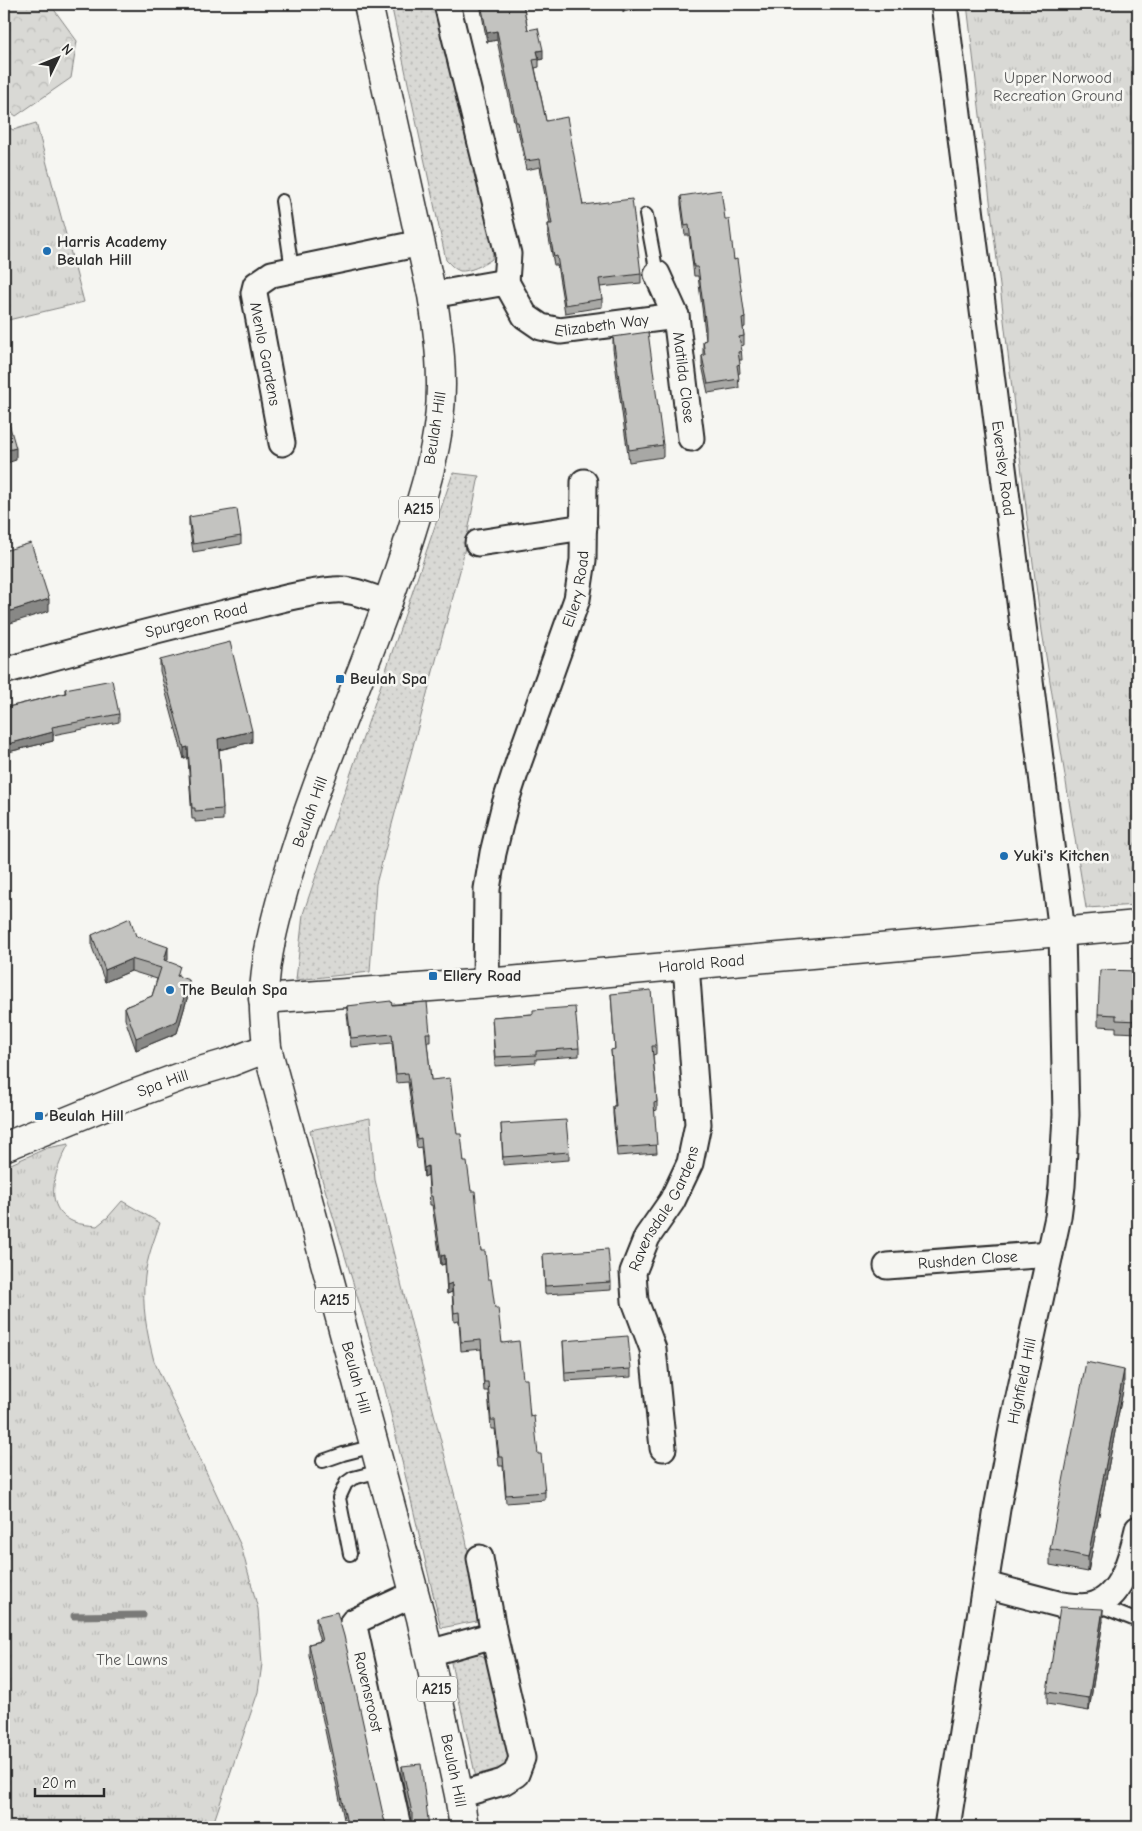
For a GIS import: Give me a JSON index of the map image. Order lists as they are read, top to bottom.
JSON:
{
  "streets": {
    "main road": [
      "Beulah Hill",
      "A215",
      "Harold Road",
      "Spa Hill"
    ],
    "street": [
      "Elizabeth Way",
      "Menlo Gardens",
      "Matilda Close",
      "Eversley Road",
      "Ellery Road",
      "Spurgeon Road",
      "Ravensdale Gardens",
      "Rushden Close",
      "Highfield Hill",
      "Ravensroost"
    ]
  },
  "crossings": [
    ["Elizabeth Way", "Matilda Close"],
    ["Menlo Gardens", "Beulah Hill"],
    ["Beulah Hill", "Spurgeon Road"],
    ["Beulah Hill", "Harold Road"],
    ["Beulah Hill", "Spa Hill"],
    ["Beulah Hill", "Ravensroost"],
    ["Eversley Road", "Harold Road"],
    ["Eversley Road", "Highfield Hill"],
    ["Ellery Road", "Harold Road"],
    ["Harold Road", "Ravensdale Gardens"],
    ["Harold Road", "Highfield Hill"],
    ["Rushden Close", "Highfield Hill"]
  ],
  "parks": ["Upper Norwood Recreation Ground", "The Lawns"],
  "places": {
    "other": ["Harris Academy Beulah Hill", "Yuki's Kitchen", "The Beulah Spa"],
    "transit": ["Beulah Spa", "Ellery Road", "Beulah Hill"]
  },
  "scale_bar": "20 m",
  "north": "top right"
}
